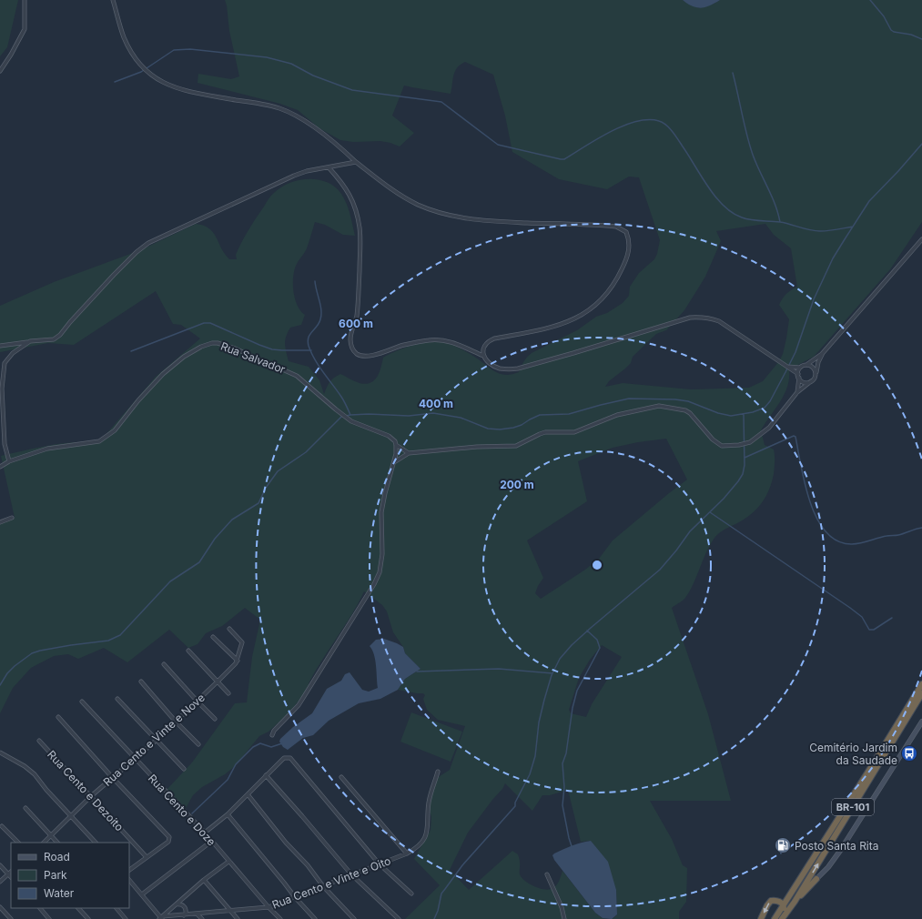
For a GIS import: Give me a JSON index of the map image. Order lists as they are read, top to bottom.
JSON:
{
  "streets": {
    "highway": ["BR-101"],
    "street": [
      "Rua Salvador",
      "Rua Cento e Vinte e Nove",
      "Rua Cento e Dezoito",
      "Rua Cento e Doze",
      "Rua Cento e Vinte e Oito"
    ]
  },
  "crossings": [
    ["Rua Cento e Vinte e Nove", "Rua Cento e Dezoito"],
    ["Rua Cento e Vinte e Nove", "Rua Cento e Doze"],
    ["Rua Cento e Doze", "Rua Cento e Vinte e Oito"]
  ],
  "places": {
    "bus stop": ["Cemitério Jardim da Saudade"],
    "fuel station": ["Posto Santa Rita"]
  },
  "legend": ["Road", "Park", "Water"],
  "rings": ["600 m", "400 m", "200 m"]
}
